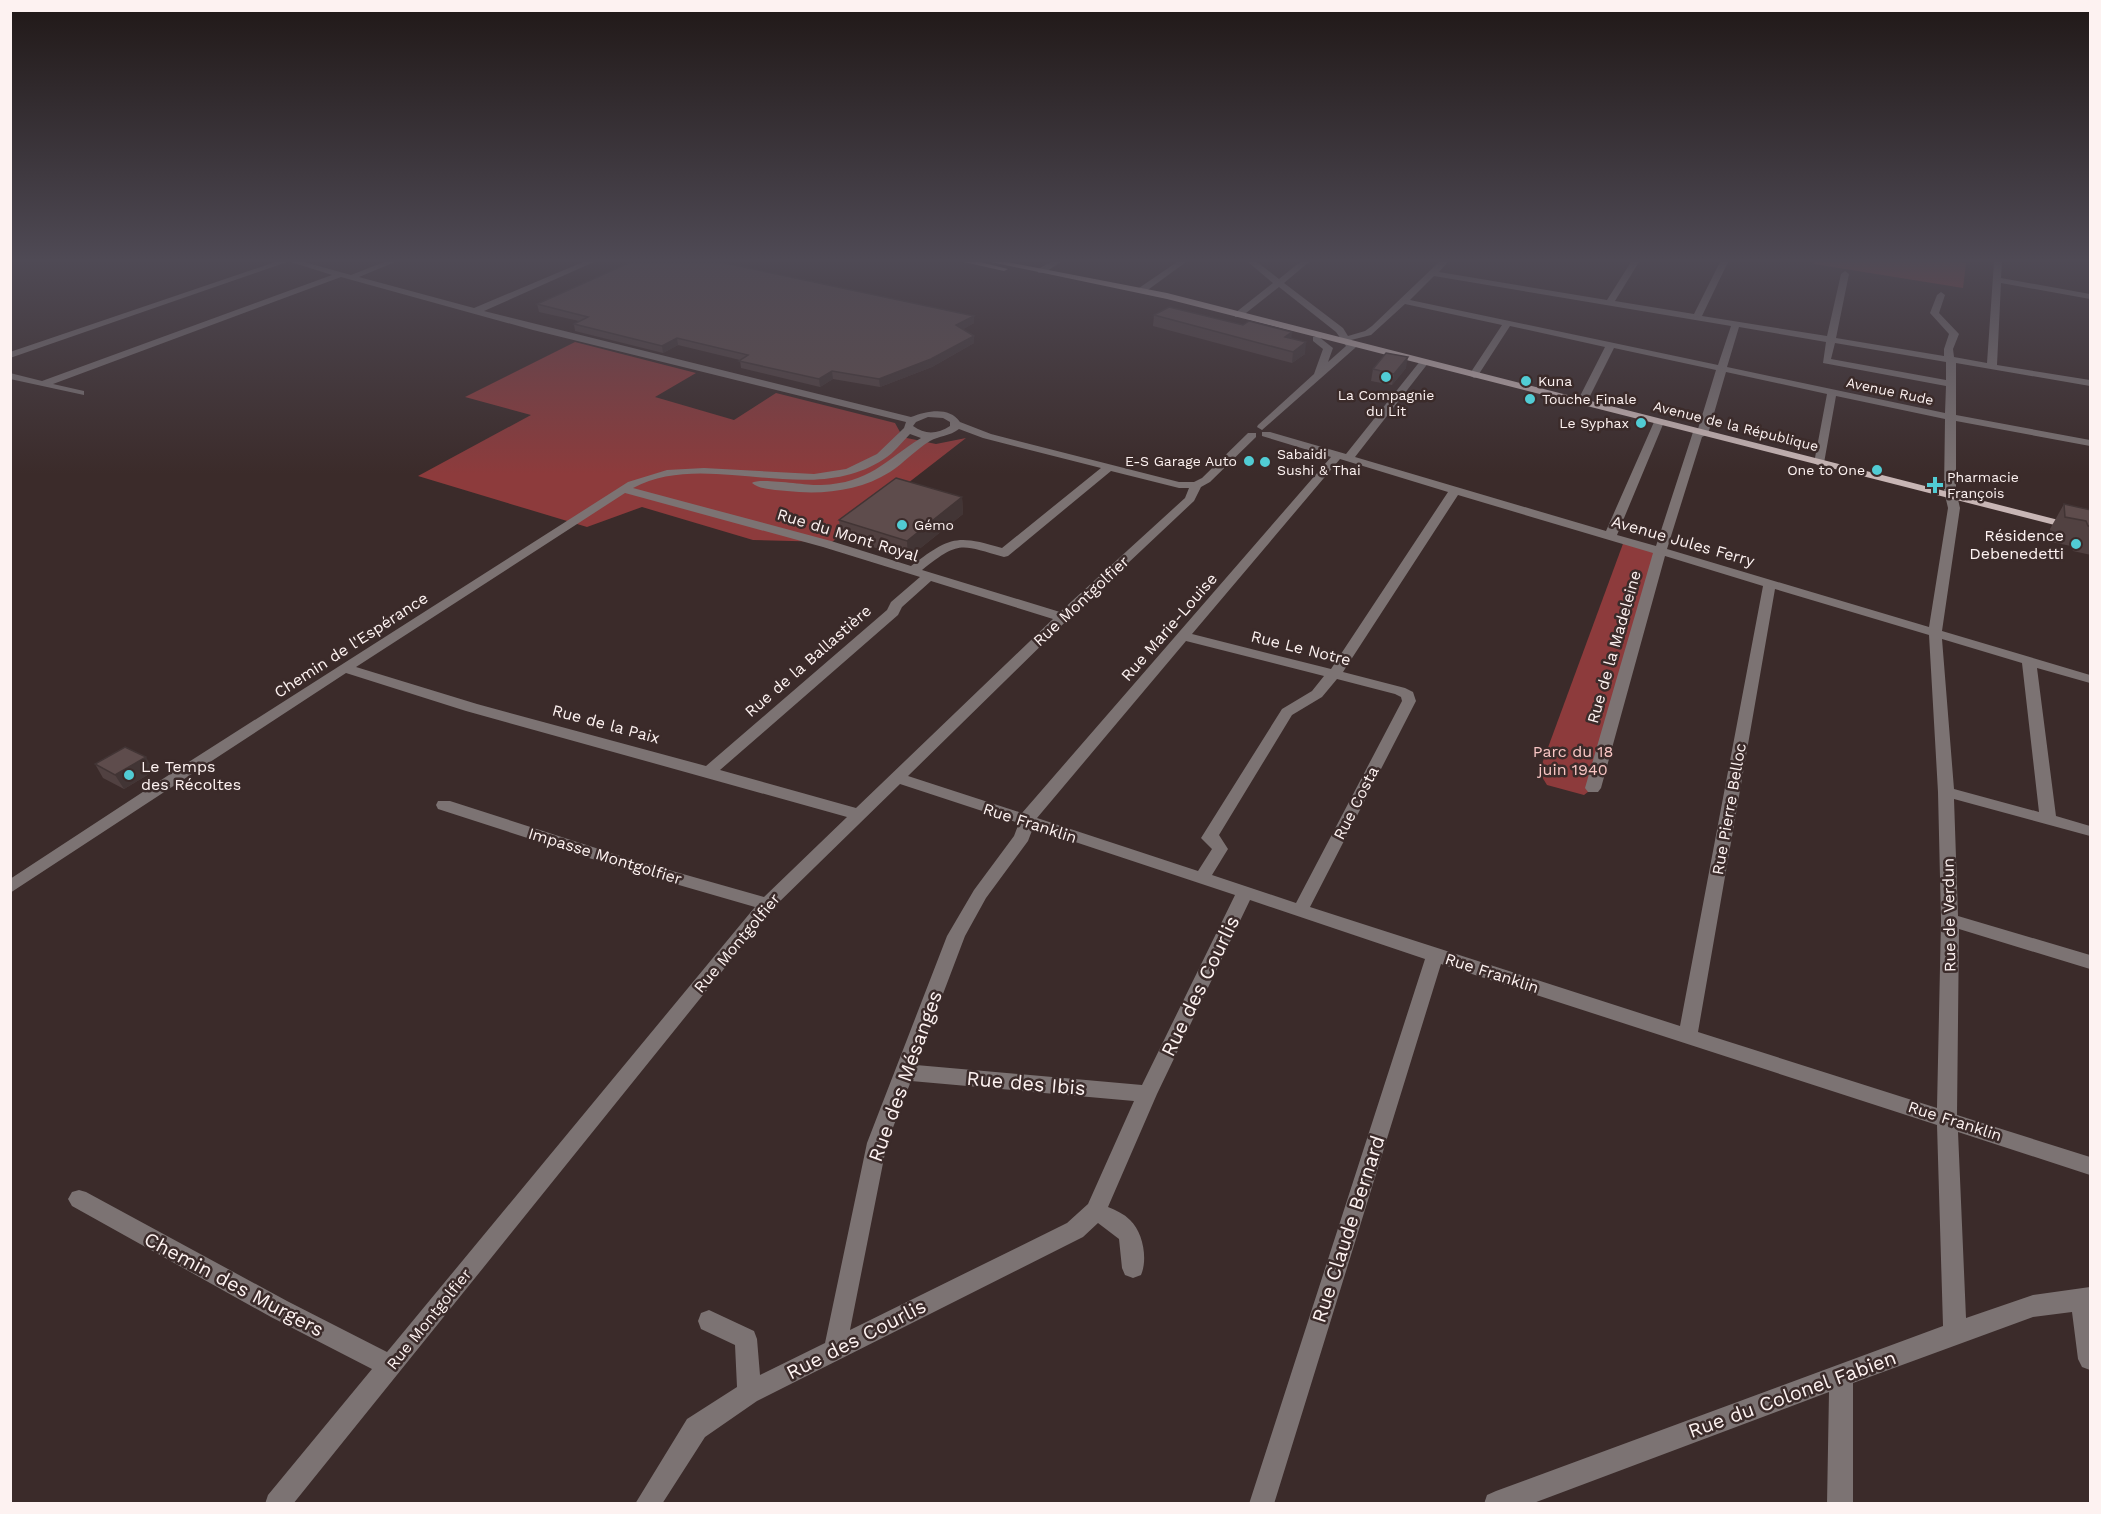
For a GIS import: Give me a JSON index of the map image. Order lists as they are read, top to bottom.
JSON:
{
  "streets": {
    "main road": ["Avenue de la République"],
    "street": [
      "Avenue Rude",
      "Rue du Mont Royal",
      "Avenue Jules Ferry",
      "Rue Montgolfier",
      "Rue Marie-Louise",
      "Chemin de l'Espérance",
      "Rue de la Madeleine",
      "Rue Le Notre",
      "Rue de la Ballastière",
      "Rue de la Paix",
      "Rue Costa",
      "Rue Pierre Belloc",
      "Rue Franklin",
      "Impasse Montgolfier",
      "Rue de Verdun",
      "Rue des Courlis",
      "Rue des Mésanges",
      "Rue des Ibis",
      "Rue Claude Bernard",
      "Chemin des Murgers",
      "Rue du Colonel Fabien"
    ]
  },
  "crossings": [
    ["Avenue Rude", "Rue de la Madeleine"],
    ["Avenue Rude", "Rue de Verdun"],
    ["Avenue de la République", "Rue Marie-Louise"],
    ["Avenue de la République", "Rue de la Madeleine"],
    ["Avenue de la République", "Rue de Verdun"],
    ["Rue du Mont Royal", "Rue Montgolfier"],
    ["Rue du Mont Royal", "Chemin de l'Espérance"],
    ["Rue du Mont Royal", "Rue de la Ballastière"],
    ["Avenue Jules Ferry", "Rue Montgolfier"],
    ["Avenue Jules Ferry", "Rue Marie-Louise"],
    ["Avenue Jules Ferry", "Rue de la Madeleine"],
    ["Avenue Jules Ferry", "Rue Pierre Belloc"],
    ["Avenue Jules Ferry", "Rue de Verdun"],
    ["Rue Montgolfier", "Rue de la Paix"],
    ["Rue Montgolfier", "Rue Franklin"],
    ["Rue Montgolfier", "Impasse Montgolfier"],
    ["Rue Montgolfier", "Chemin des Murgers"],
    ["Rue Marie-Louise", "Rue Le Notre"],
    ["Rue Marie-Louise", "Rue Franklin"],
    ["Rue Marie-Louise", "Rue des Mésanges"],
    ["Chemin de l'Espérance", "Rue de la Paix"],
    ["Rue Le Notre", "Rue Costa"],
    ["Rue de la Ballastière", "Rue de la Paix"],
    ["Rue Costa", "Rue Franklin"],
    ["Rue Pierre Belloc", "Rue Franklin"],
    ["Rue Franklin", "Rue de Verdun"],
    ["Rue Franklin", "Rue des Courlis"],
    ["Rue Franklin", "Rue des Mésanges"],
    ["Rue Franklin", "Rue Claude Bernard"],
    ["Rue de Verdun", "Rue du Colonel Fabien"],
    ["Rue des Courlis", "Rue des Mésanges"],
    ["Rue des Courlis", "Rue des Ibis"],
    ["Rue des Mésanges", "Rue des Ibis"]
  ],
  "parks": ["Parc du 18 juin 1940"],
  "places": {
    "other": [
      "La Compagnie du Lit",
      "Kuna",
      "Touche Finale",
      "Le Syphax",
      "E-S Garage Auto",
      "Sabaidi Sushi & Thai",
      "One to One",
      "Gémo",
      "Résidence Debenedetti",
      "Le Temps des Récoltes"
    ],
    "health": ["Pharmacie François"]
  }
}
